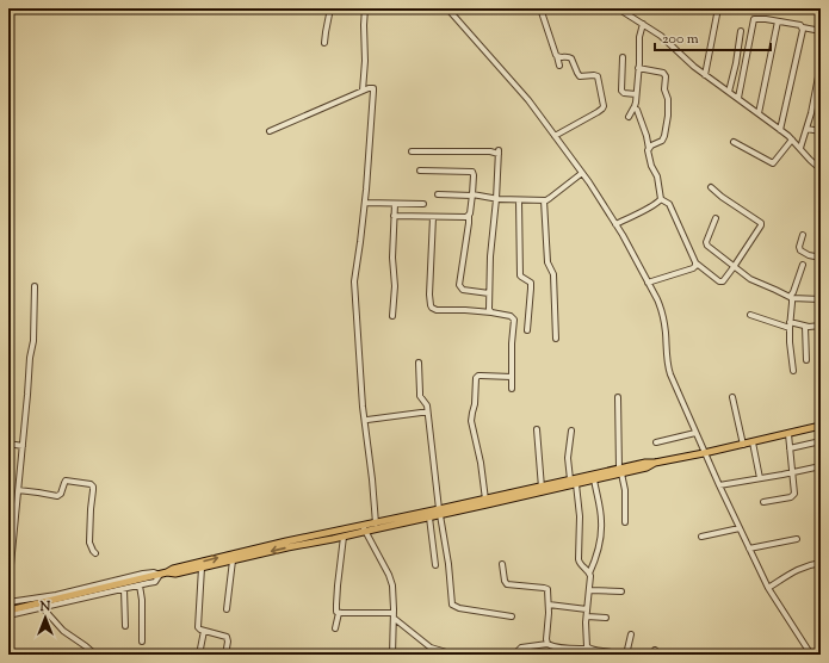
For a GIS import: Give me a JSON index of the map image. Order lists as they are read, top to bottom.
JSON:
{
  "scale_bar": "200 m",
  "north": "top"
}
